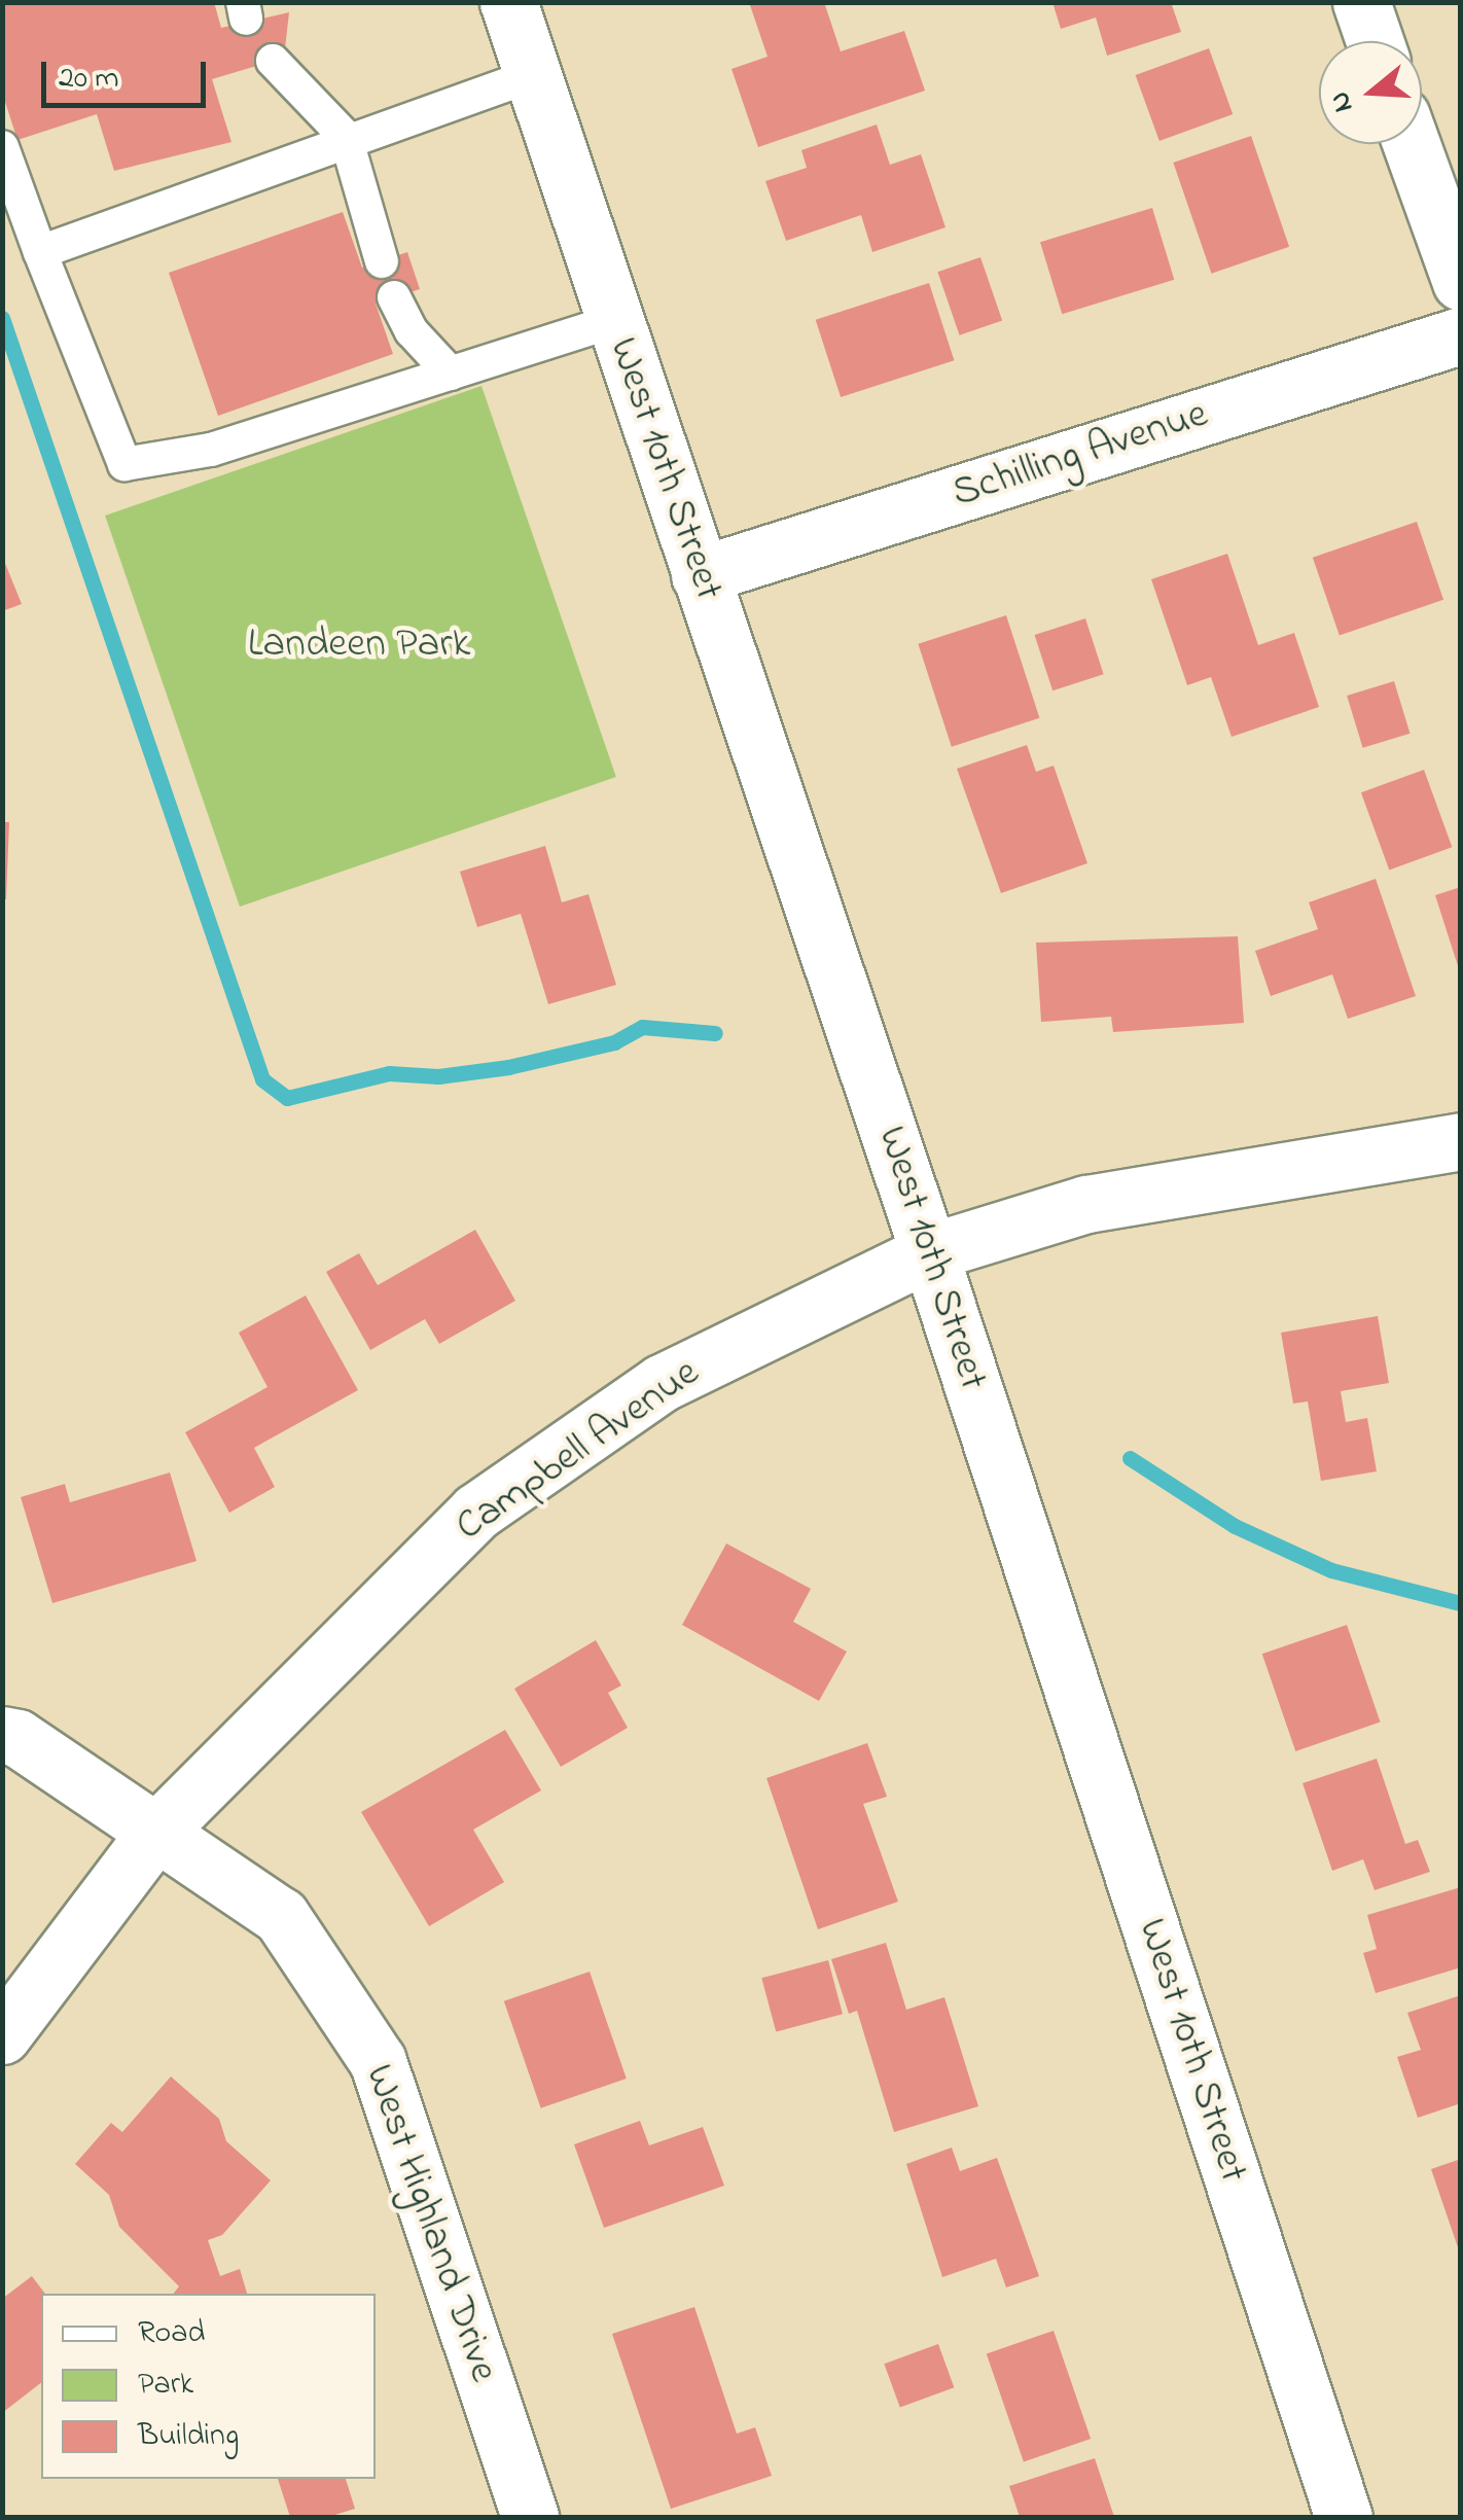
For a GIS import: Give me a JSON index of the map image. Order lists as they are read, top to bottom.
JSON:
{
  "streets": {
    "street": [
      "Schilling Avenue",
      "West 10th Street",
      "Campbell Avenue",
      "West Highland Drive"
    ]
  },
  "crossings": [
    ["Schilling Avenue", "West 10th Street"],
    ["West 10th Street", "Campbell Avenue"],
    ["Campbell Avenue", "West Highland Drive"]
  ],
  "parks": ["Landeen Park"],
  "legend": ["Road", "Park", "Building"],
  "scale_bar": "20 m",
  "north": "left"
}
